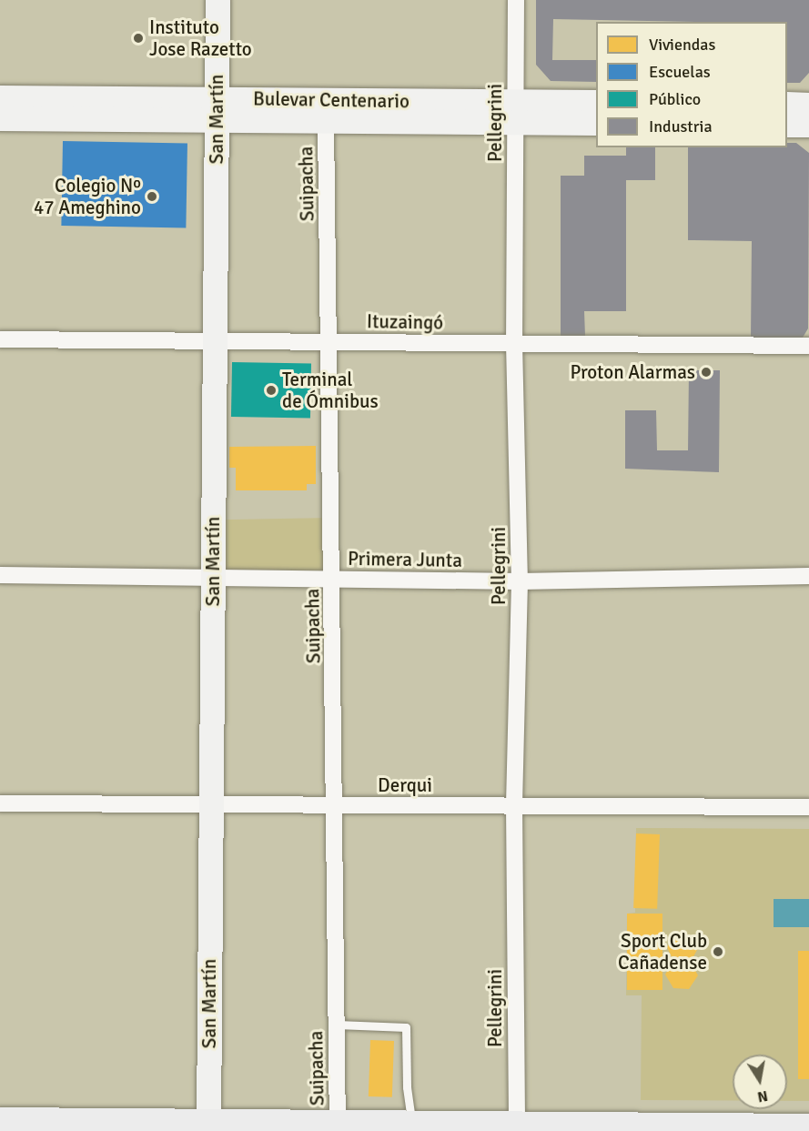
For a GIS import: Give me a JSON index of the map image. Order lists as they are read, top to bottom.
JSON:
{
  "streets": {
    "main road": ["Bulevar Centenario", "San Martín"],
    "street": [
      "Pellegrini",
      "Suipacha",
      "Ituzaingó",
      "Primera Junta",
      "Derqui"
    ]
  },
  "crossings": [
    ["Bulevar Centenario", "San Martín"],
    ["Bulevar Centenario", "Pellegrini"],
    ["Bulevar Centenario", "Suipacha"],
    ["San Martín", "Ituzaingó"],
    ["San Martín", "Primera Junta"],
    ["San Martín", "Derqui"],
    ["Pellegrini", "Ituzaingó"],
    ["Pellegrini", "Primera Junta"],
    ["Pellegrini", "Derqui"],
    ["Suipacha", "Ituzaingó"],
    ["Suipacha", "Primera Junta"],
    ["Suipacha", "Derqui"]
  ],
  "places": [
    "Instituto Jose Razetto",
    "Colegio Nº 47 Ameghino",
    "Proton Alarmas",
    "Terminal de Ómnibus",
    "Sport Club Cañadense"
  ],
  "legend": [
    "Viviendas",
    "Escuelas",
    "Público",
    "Industria"
  ],
  "north": "bottom"
}
